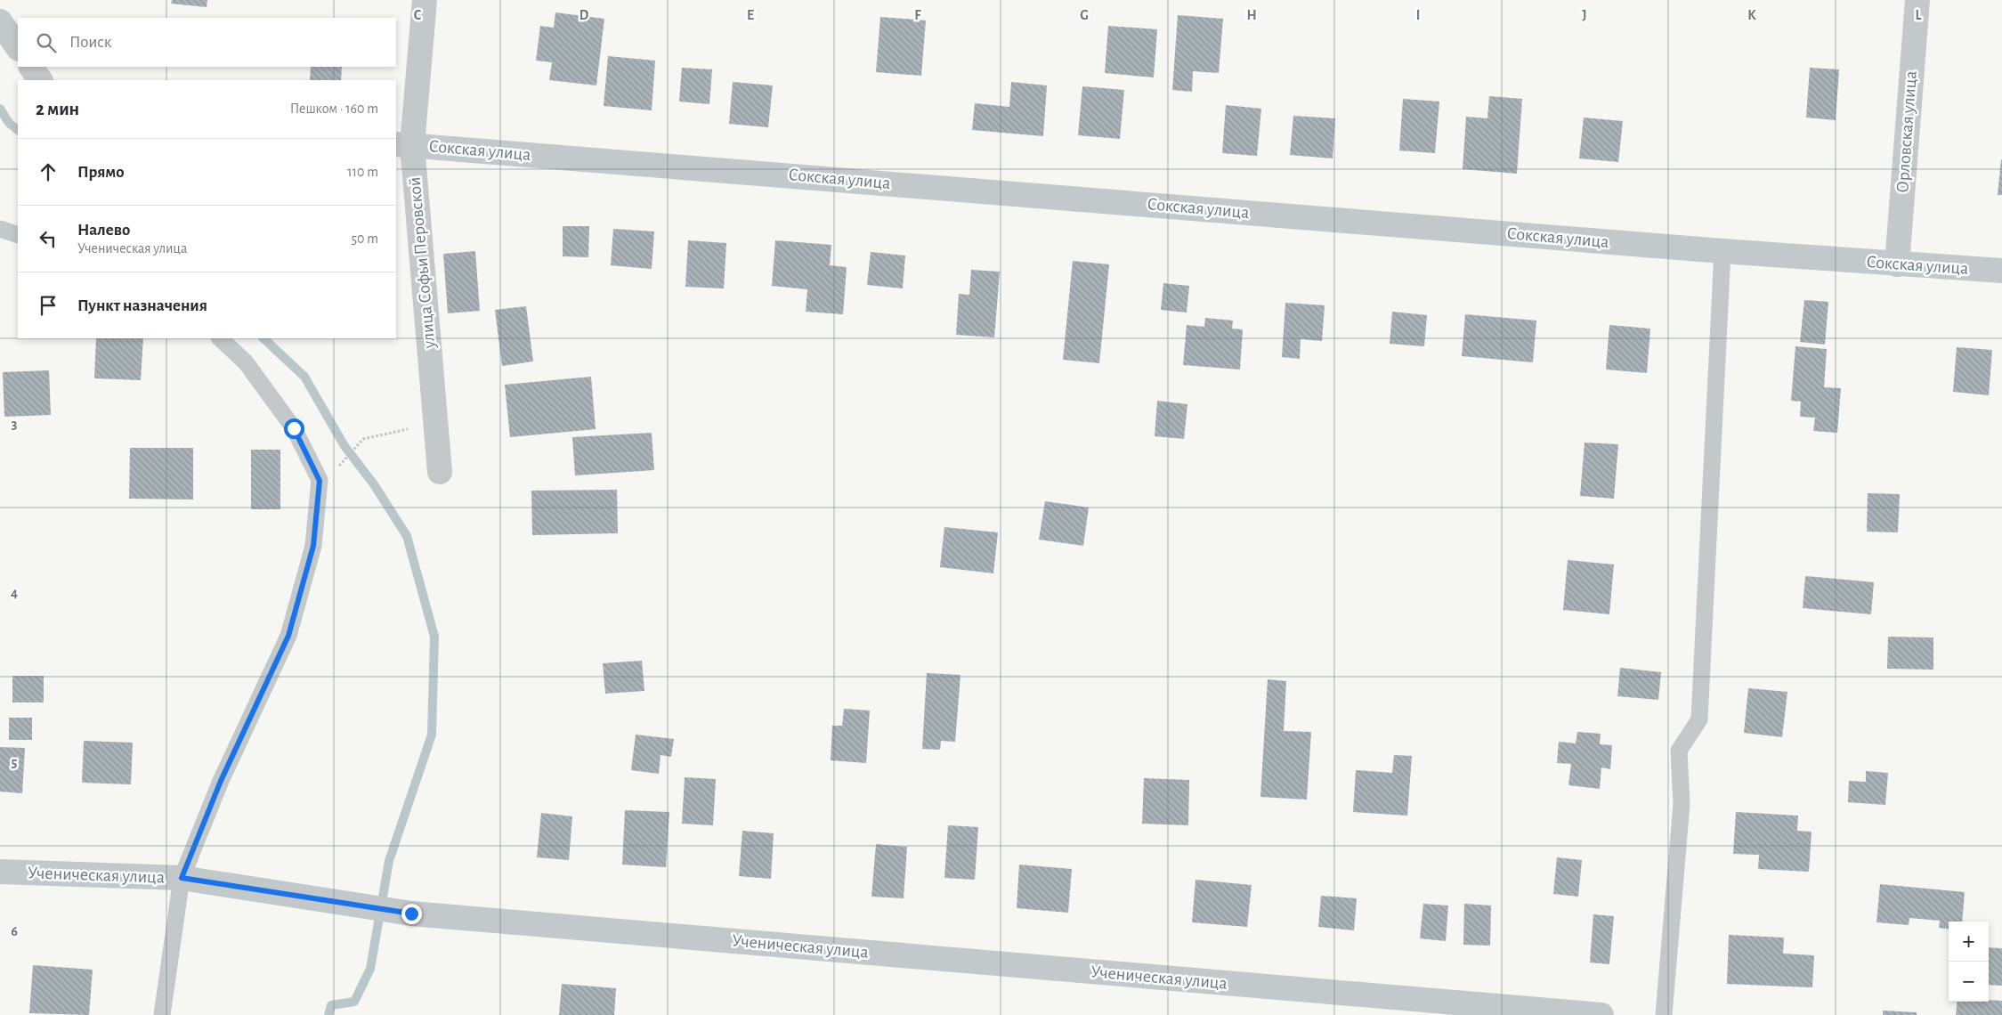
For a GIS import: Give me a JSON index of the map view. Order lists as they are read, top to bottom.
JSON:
{
  "streets": {
    "street": [
      "Орловская улица",
      "Сокская улица",
      "улица Софьи Перовской",
      "Ученическая улица"
    ]
  },
  "crossings": [
    ["Орловская улица", "Сокская улица"],
    ["Сокская улица", "улица Софьи Перовской"]
  ],
  "page": {
    "search": "Поиск",
    "heading": ["2 мин", "Пешком · 160 m"],
    "list": [
      ["Прямо", "110 m"],
      ["Налево", "Ученическая улица", "50 m"],
      "Пункт назначения"
    ],
    "map_buttons": ["+", "−"]
  },
  "grid": {
    "columns": [
      "C",
      "D",
      "E",
      "F",
      "G",
      "H",
      "I",
      "J",
      "K",
      "L"
    ],
    "rows": [
      "3",
      "4",
      "5",
      "6"
    ]
  }
}
